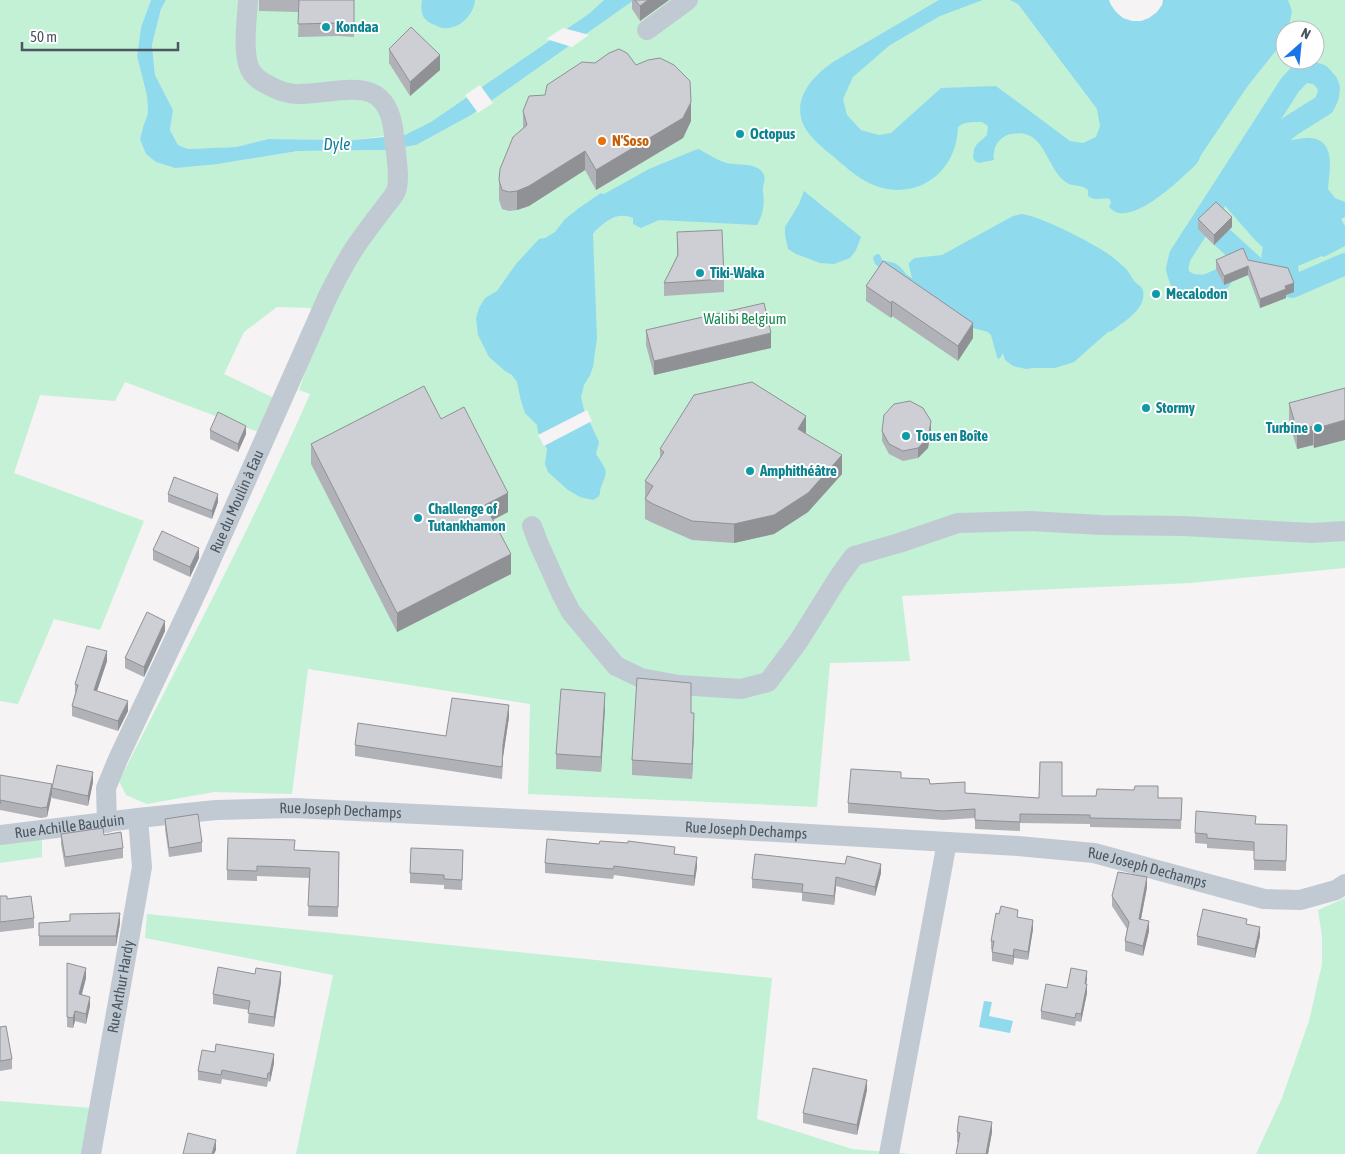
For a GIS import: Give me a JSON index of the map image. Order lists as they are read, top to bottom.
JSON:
{
  "streets": {
    "street": [
      "Rue du Moulin à Eau",
      "Rue Joseph Dechamps",
      "Rue Achille Bauduin",
      "Rue Arthur Hardy"
    ]
  },
  "crossings": [
    ["Rue du Moulin à Eau", "Rue Achille Bauduin"],
    ["Rue Joseph Dechamps", "Rue Achille Bauduin"],
    ["Rue Joseph Dechamps", "Rue Arthur Hardy"],
    ["Rue Achille Bauduin", "Rue Arthur Hardy"]
  ],
  "water": ["Dyle"],
  "parks": ["Walibi Belgium"],
  "places": [
    "Kondaa",
    "Octopus",
    "N'Soso",
    "Tiki-Waka",
    "Mecalodon",
    "Stormy",
    "Turbine",
    "Tous en Boîte",
    "Amphithéâtre",
    "Challenge of Tutankhamon"
  ],
  "scale_bar": "50 m",
  "north": "top right"
}
